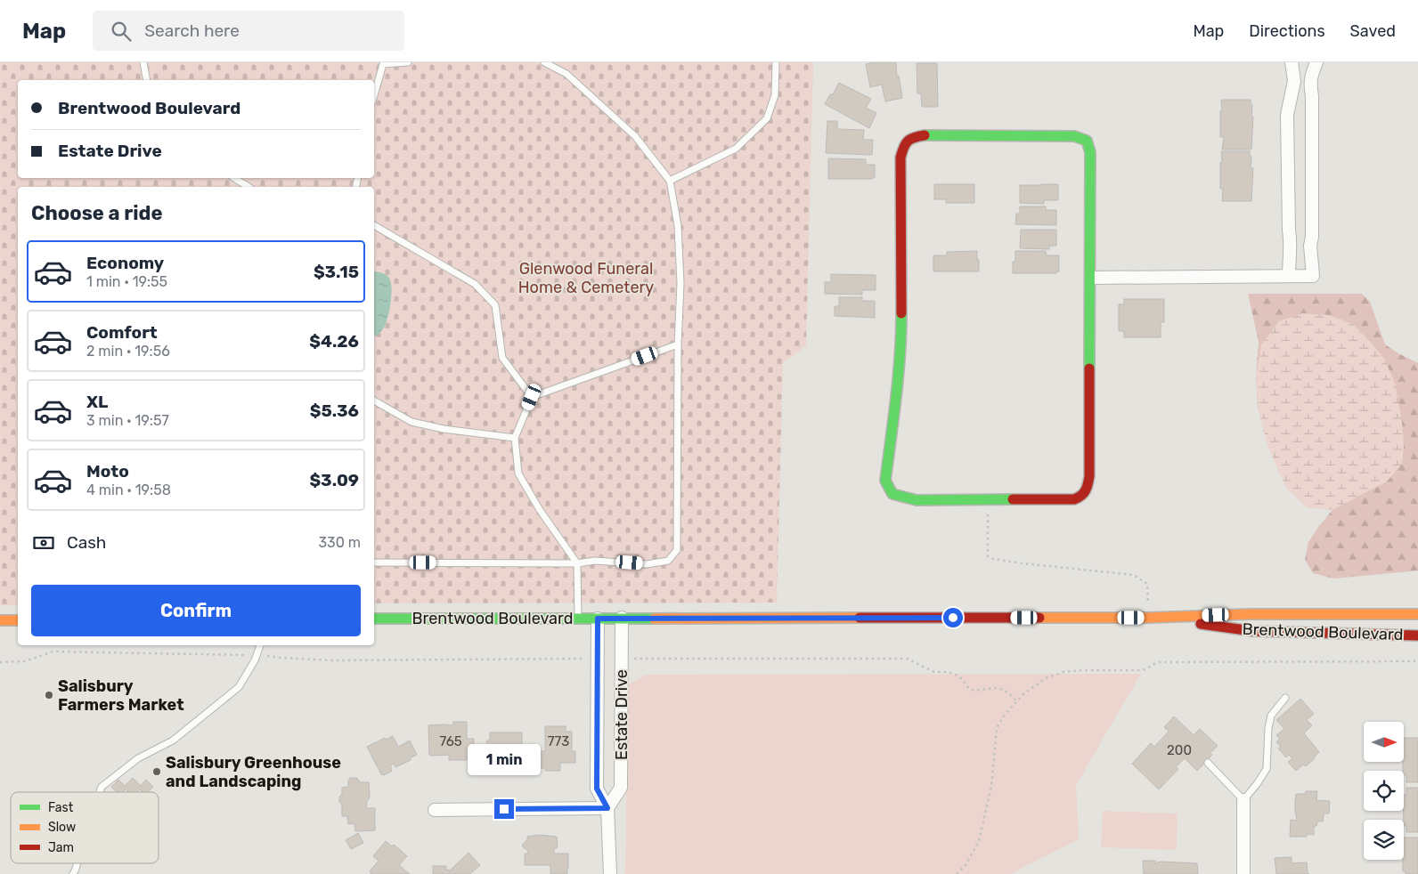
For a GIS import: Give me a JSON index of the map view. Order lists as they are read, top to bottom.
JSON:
{
  "streets": {
    "street": ["Brentwood Boulevard", "Estate Drive"]
  },
  "crossings": [
    ["Brentwood Boulevard", "Estate Drive"]
  ],
  "parks": ["Glenwood Funeral Home & Cemetery"],
  "places": ["Salisbury Farmers Market", "Salisbury Greenhouse and Landscaping"],
  "house_numbers": ["765", "773", "200"],
  "legend": ["Fast", "Slow", "Jam"],
  "north": "right",
  "page": {
    "header": "Map",
    "search": "Search here",
    "nav": ["Map", "Directions", "Saved"],
    "banner": ["Brentwood Boulevard", "Estate Drive"],
    "heading": "Choose a ride",
    "list": [
      {
        "name": "Economy",
        "note": "1 min · 19:55",
        "value": "$3.15"
      },
      {
        "name": "Comfort",
        "note": "2 min · 19:56",
        "value": "$4.26"
      },
      {
        "name": "XL",
        "note": "3 min · 19:57",
        "value": "$5.36"
      },
      {
        "name": "Moto",
        "note": "4 min · 19:58",
        "value": "$3.09"
      }
    ],
    "pay": ["Cash", "330 m"],
    "buttons": "Confirm",
    "bubble": "1 min"
  }
}
